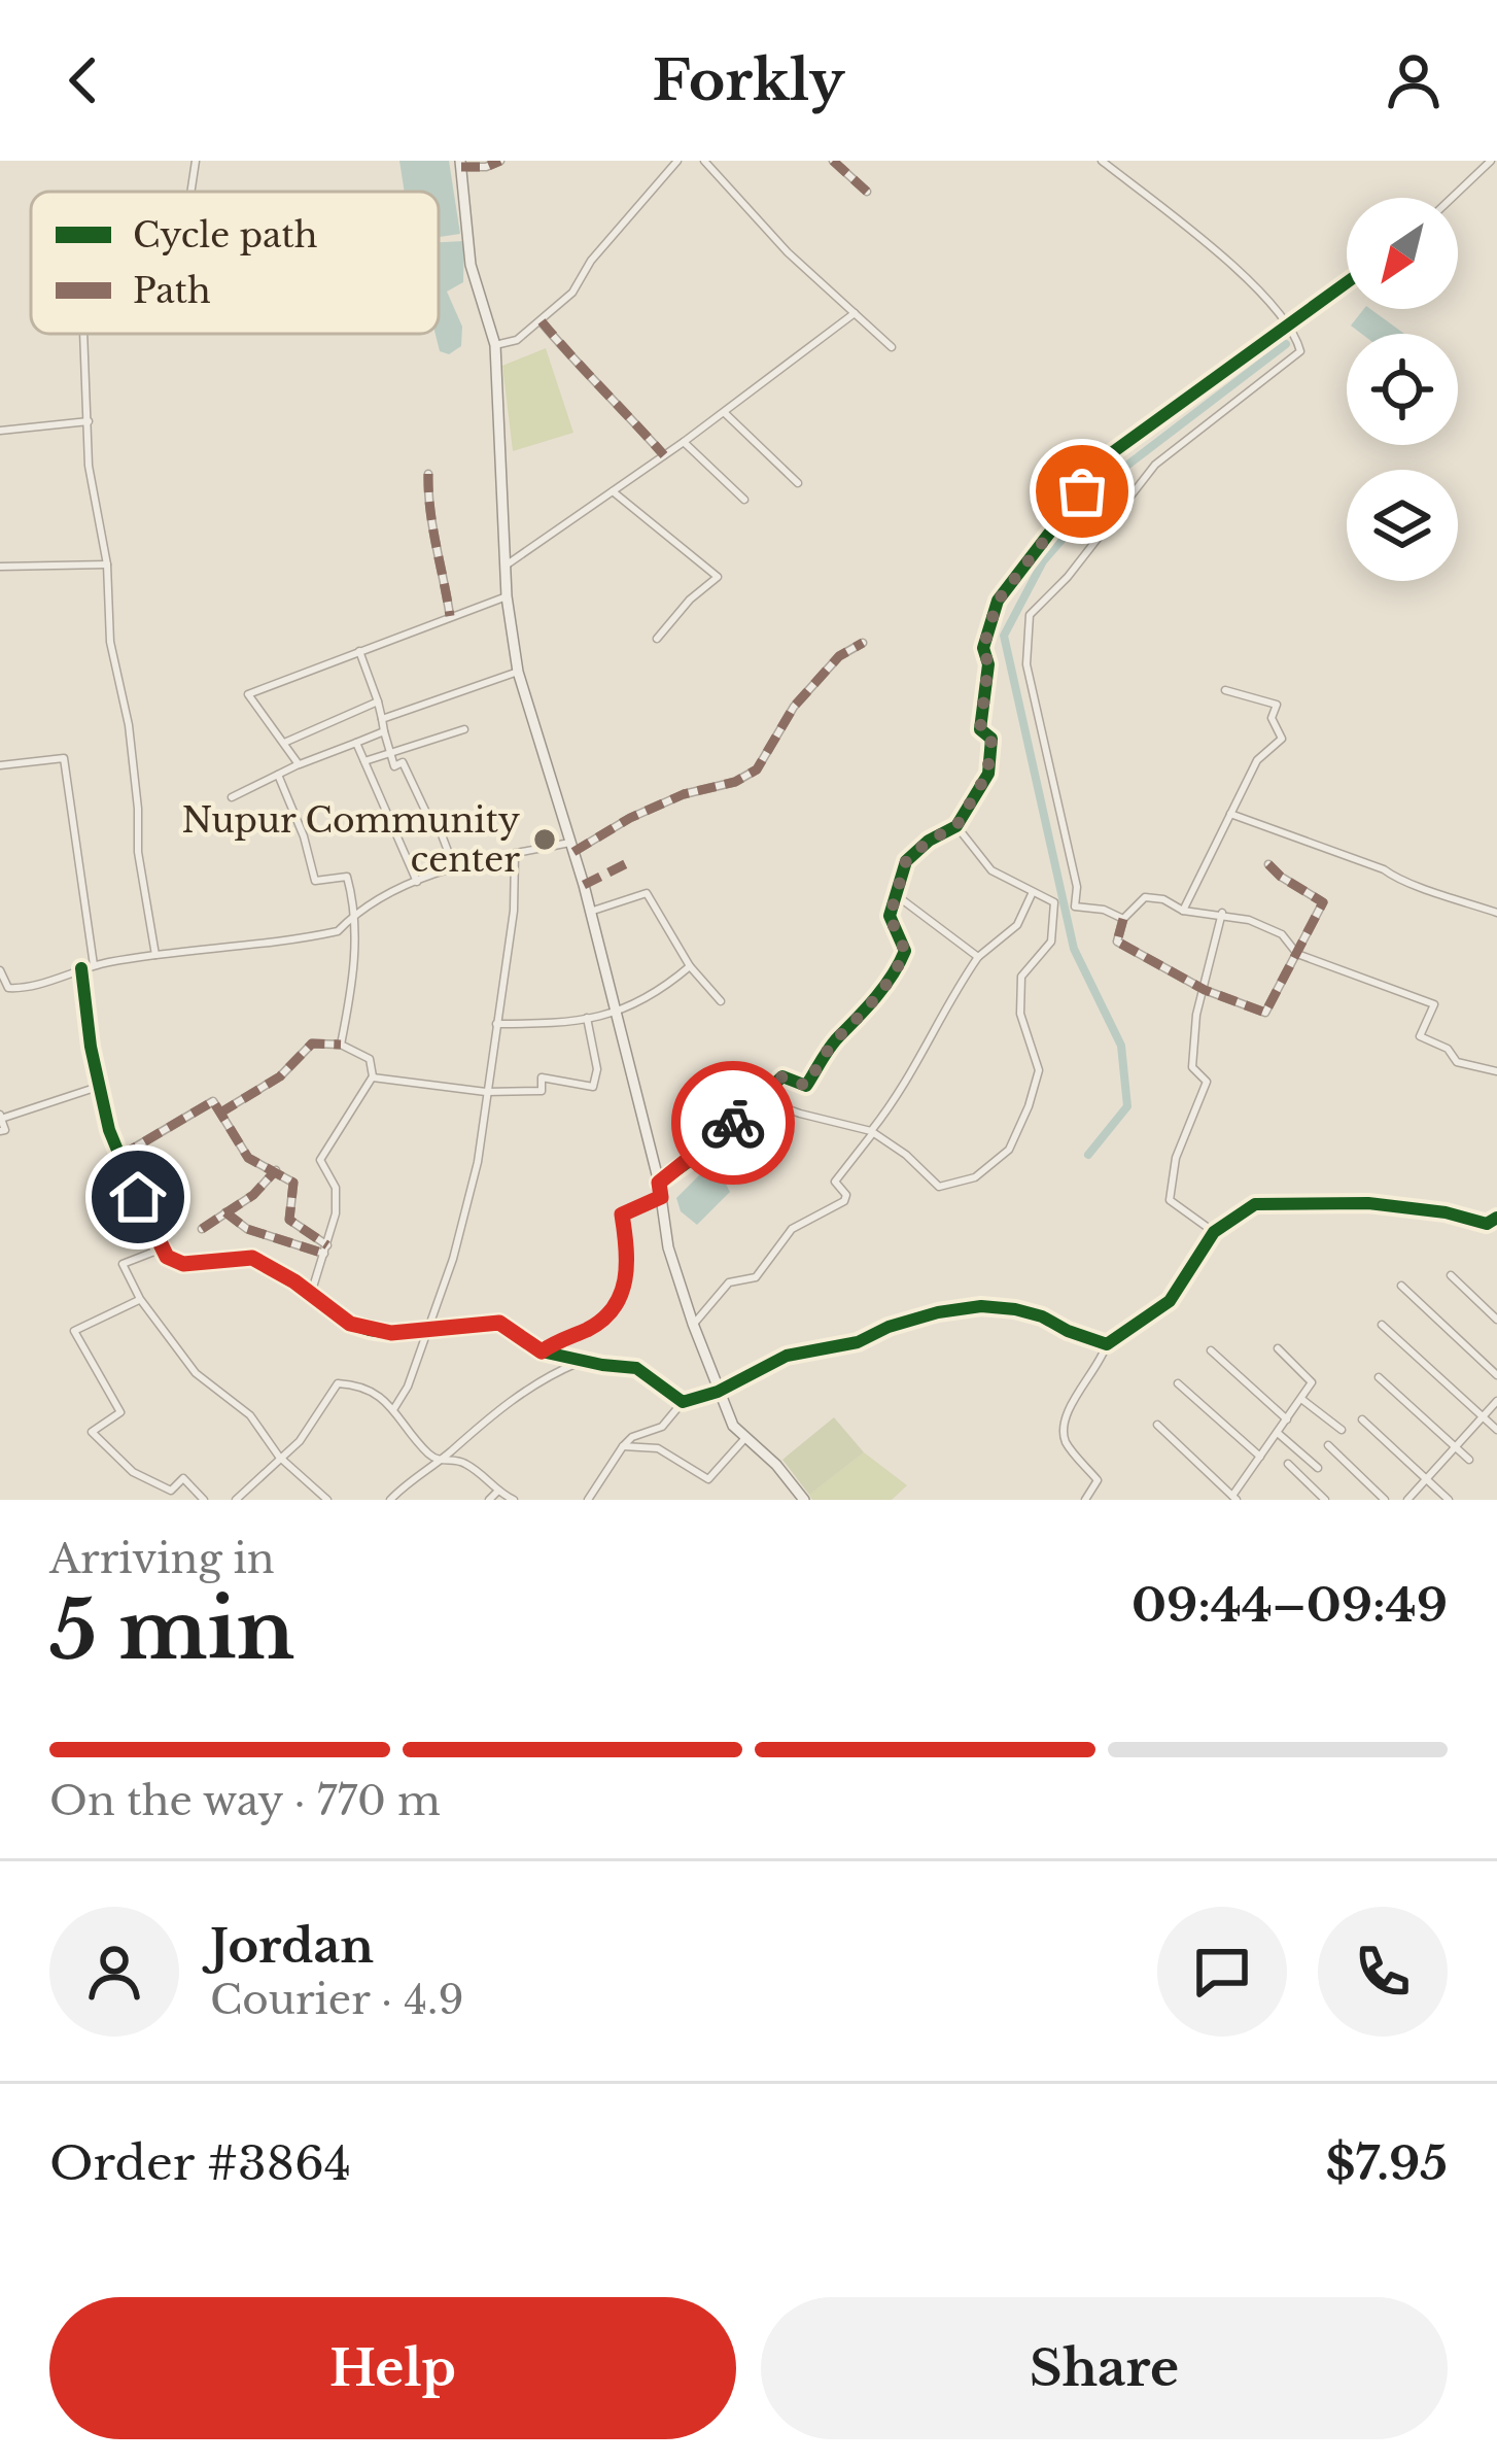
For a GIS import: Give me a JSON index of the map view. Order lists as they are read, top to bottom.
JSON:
{
  "places": ["Nupur Community center"],
  "legend": ["Cycle path", "Path"],
  "north": "bottom left",
  "page": {
    "header": "Forkly",
    "heading": ["5 min", "Arriving in", "09:44–09:49"],
    "panel": [
      "Jordan",
      "Courier · 4.9",
      "Order #3864",
      "$7.95"
    ],
    "bar": "On the way · 770 m",
    "buttons": ["Help", "Share"]
  }
}
